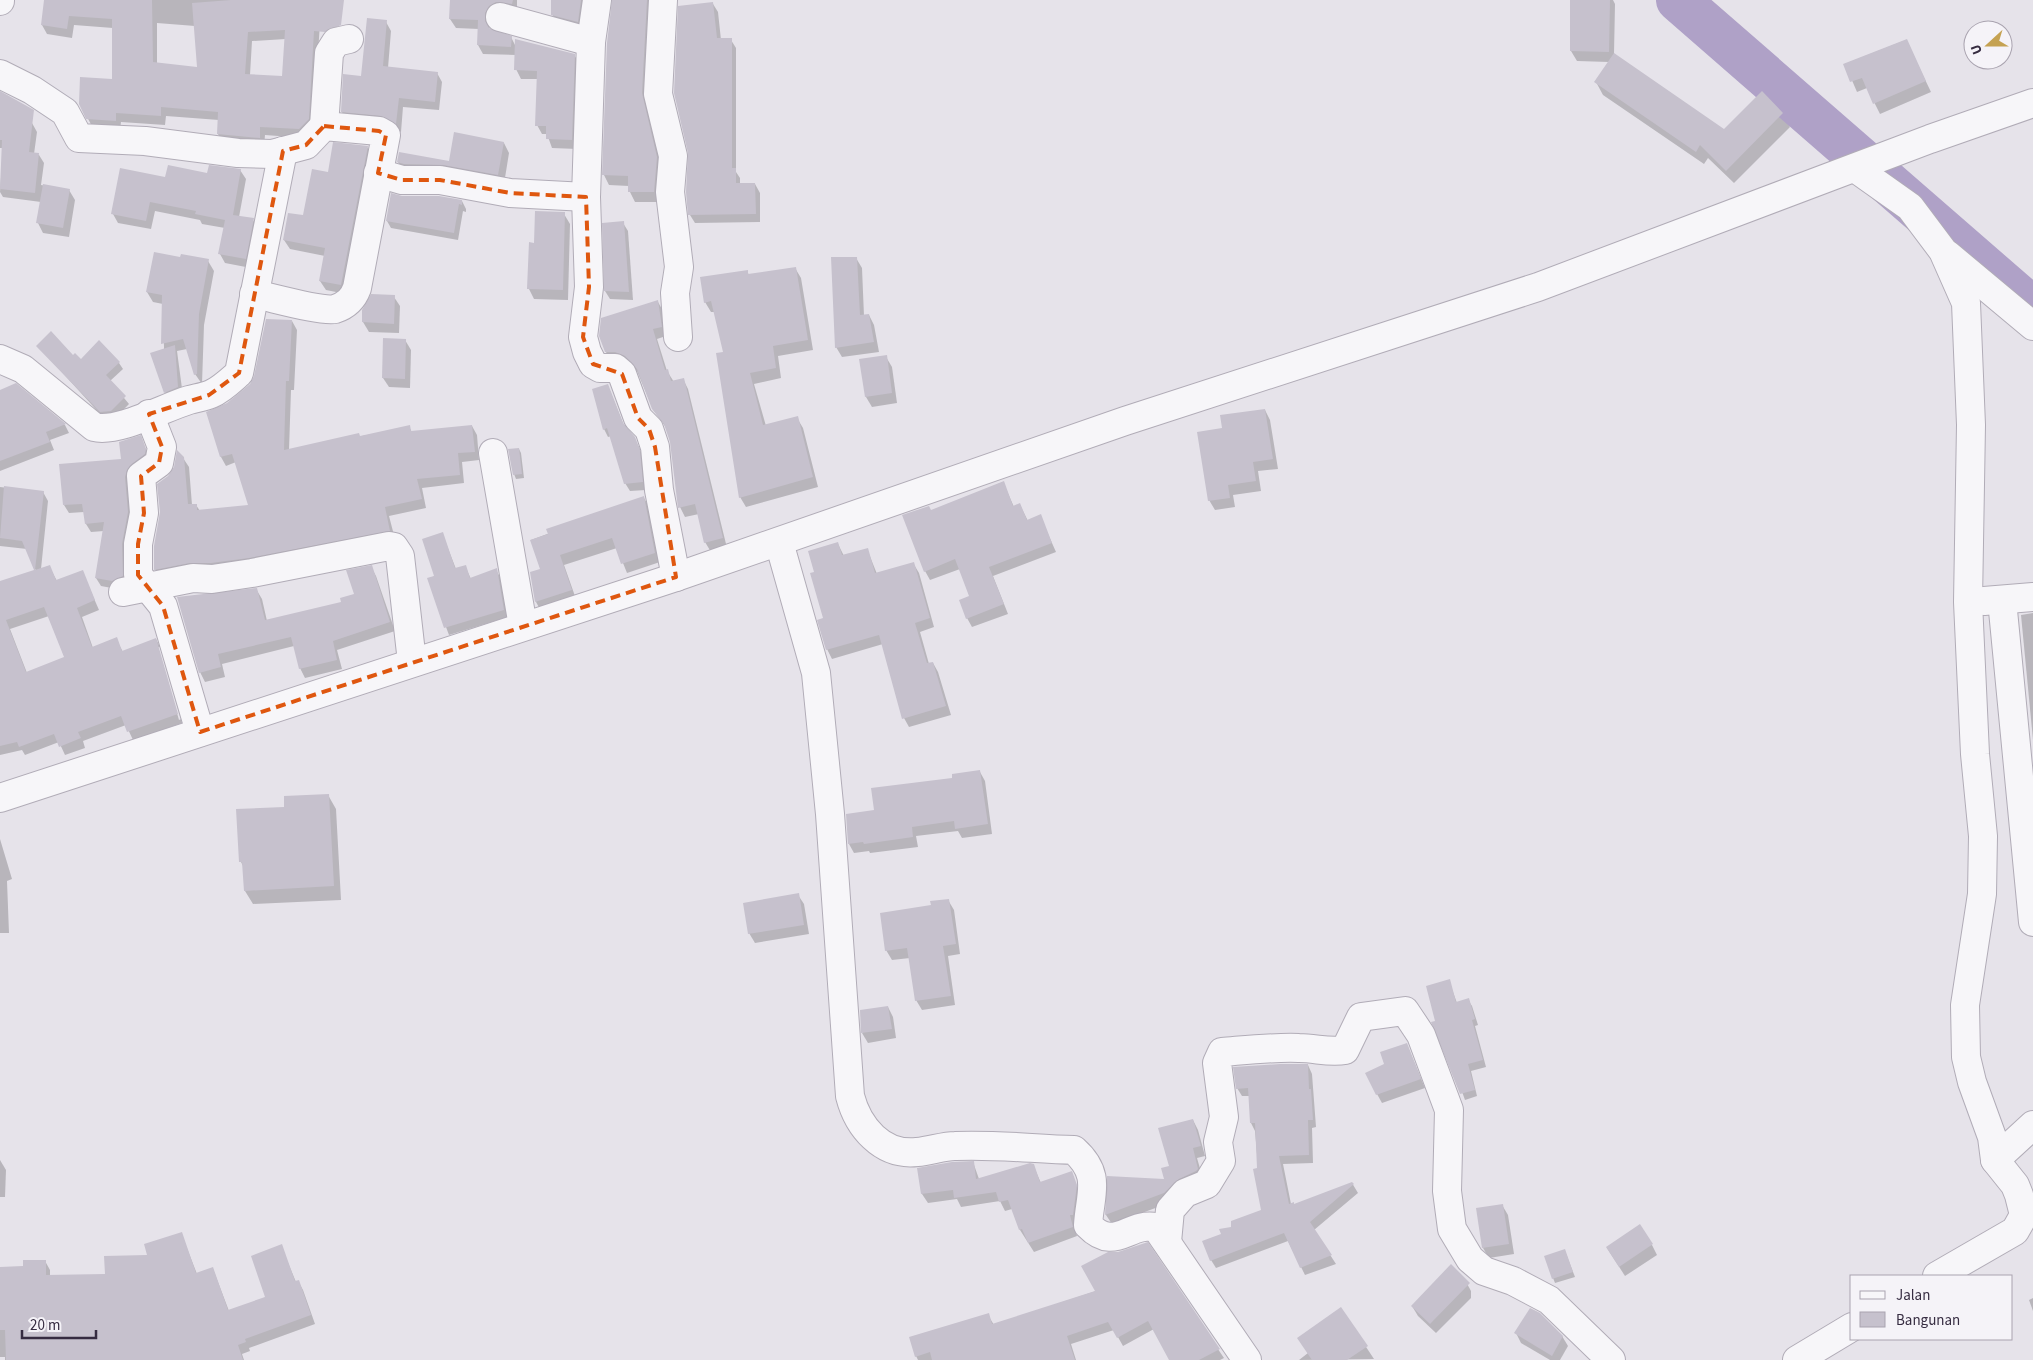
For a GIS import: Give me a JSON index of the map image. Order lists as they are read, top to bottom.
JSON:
{
  "legend": ["Jalan", "Bangunan"],
  "scale_bar": "20 m",
  "north": "left"
}
